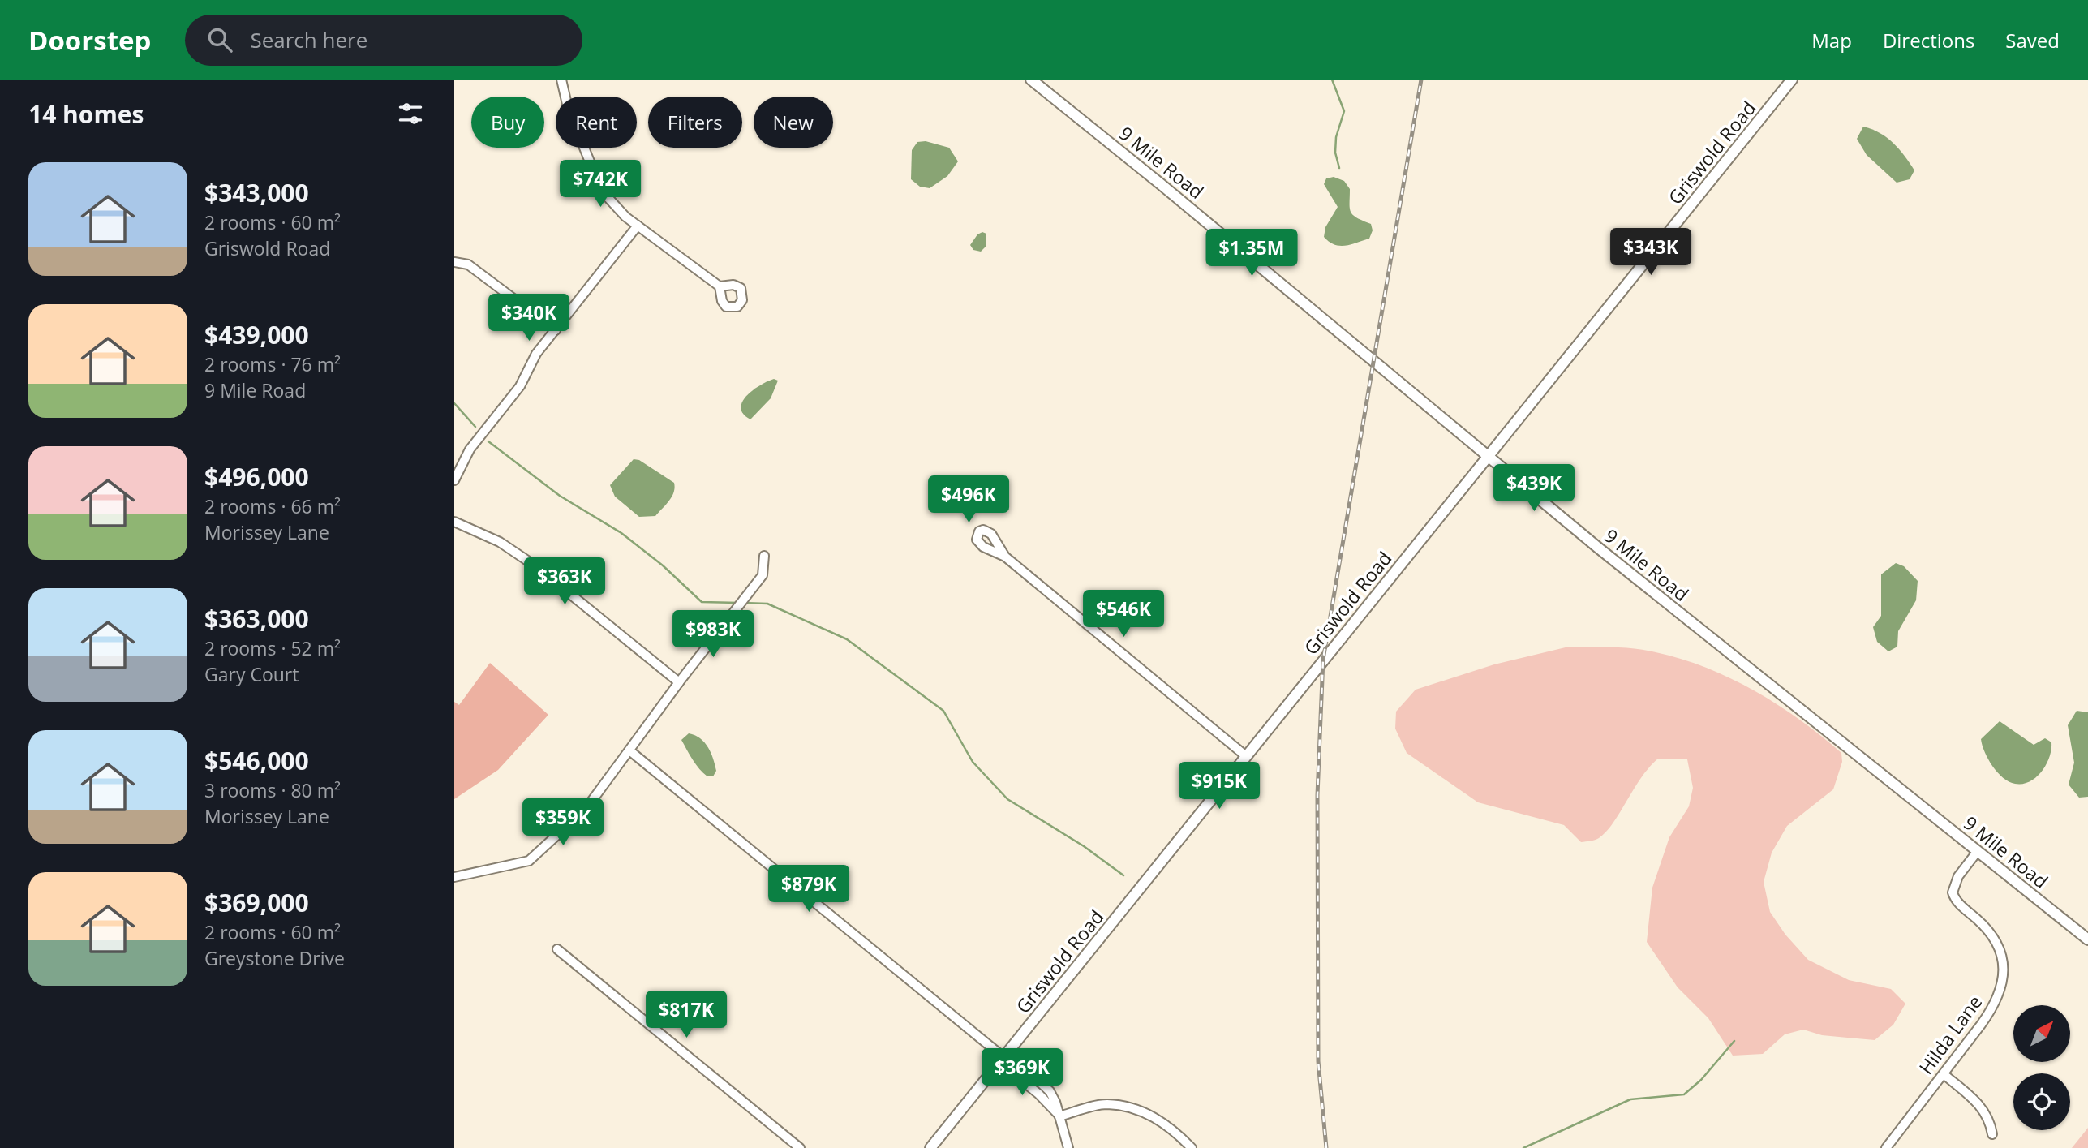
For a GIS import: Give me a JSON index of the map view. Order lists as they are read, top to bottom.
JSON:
{
  "streets": {
    "street": ["Griswold Road", "9 Mile Road", "Hilda Lane"]
  },
  "crossings": [
    ["Griswold Road", "9 Mile Road"],
    ["9 Mile Road", "Hilda Lane"]
  ],
  "north": "top right",
  "page": {
    "header": "Doorstep",
    "search": "Search here",
    "nav": ["Map", "Directions", "Saved"],
    "heading": "14 homes",
    "chip": [
      "Buy",
      "Rent",
      "Filters",
      "New"
    ],
    "list": [
      {
        "name": "$343,000",
        "note": "2 rooms · 60 m² · Griswold Road"
      },
      {
        "name": "$439,000",
        "note": "2 rooms · 76 m² · 9 Mile Road"
      },
      {
        "name": "$496,000",
        "note": "2 rooms · 66 m² · Morissey Lane"
      },
      {
        "name": "$363,000",
        "note": "2 rooms · 52 m² · Gary Court"
      },
      {
        "name": "$546,000",
        "note": "3 rooms · 80 m² · Morissey Lane"
      },
      {
        "name": "$369,000",
        "note": "2 rooms · 60 m² · Greystone Drive"
      }
    ],
    "price": [
      "$742K",
      "$343K",
      "$1.35M",
      "$340K",
      "$439K",
      "$496K",
      "$363K",
      "$546K",
      "$983K",
      "$915K",
      "$359K",
      "$879K",
      "$817K",
      "$369K"
    ]
  }
}
